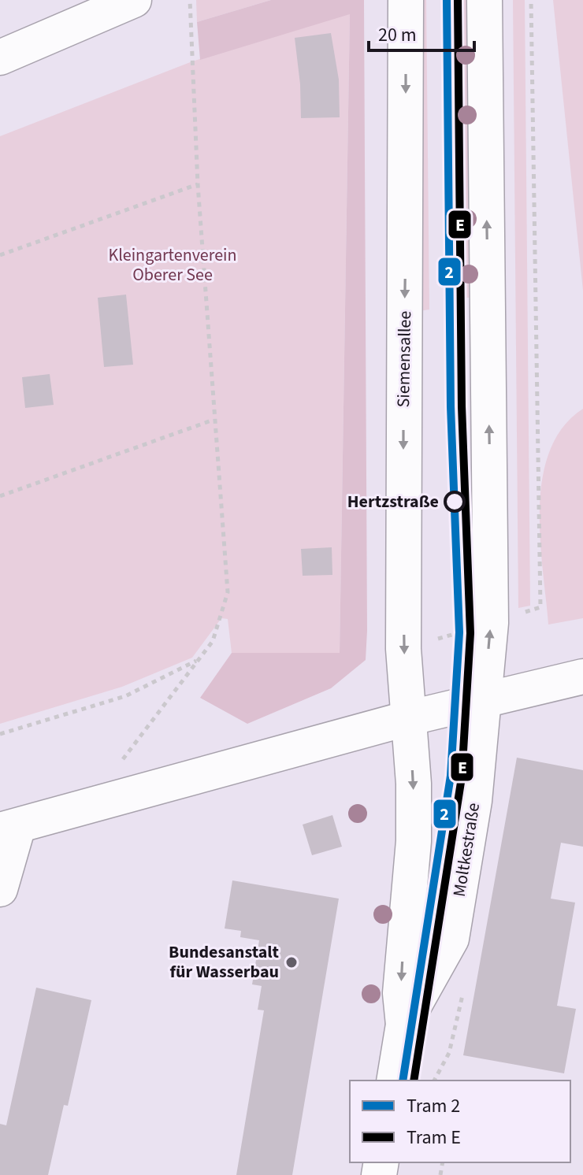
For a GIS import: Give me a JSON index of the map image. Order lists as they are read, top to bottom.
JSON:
{
  "streets": {
    "main road": ["Siemensallee", "Moltkestraße"]
  },
  "crossings": [
    ["Siemensallee", "Moltkestraße"]
  ],
  "parks": ["Kleingartenverein Oberer See"],
  "places": ["Hertzstraße", "Bundesanstalt für Wasserbau"],
  "lines": ["tram line 2", "tram line E"],
  "legend": ["Tram 2", "Tram E"],
  "scale_bar": "20 m"
}
